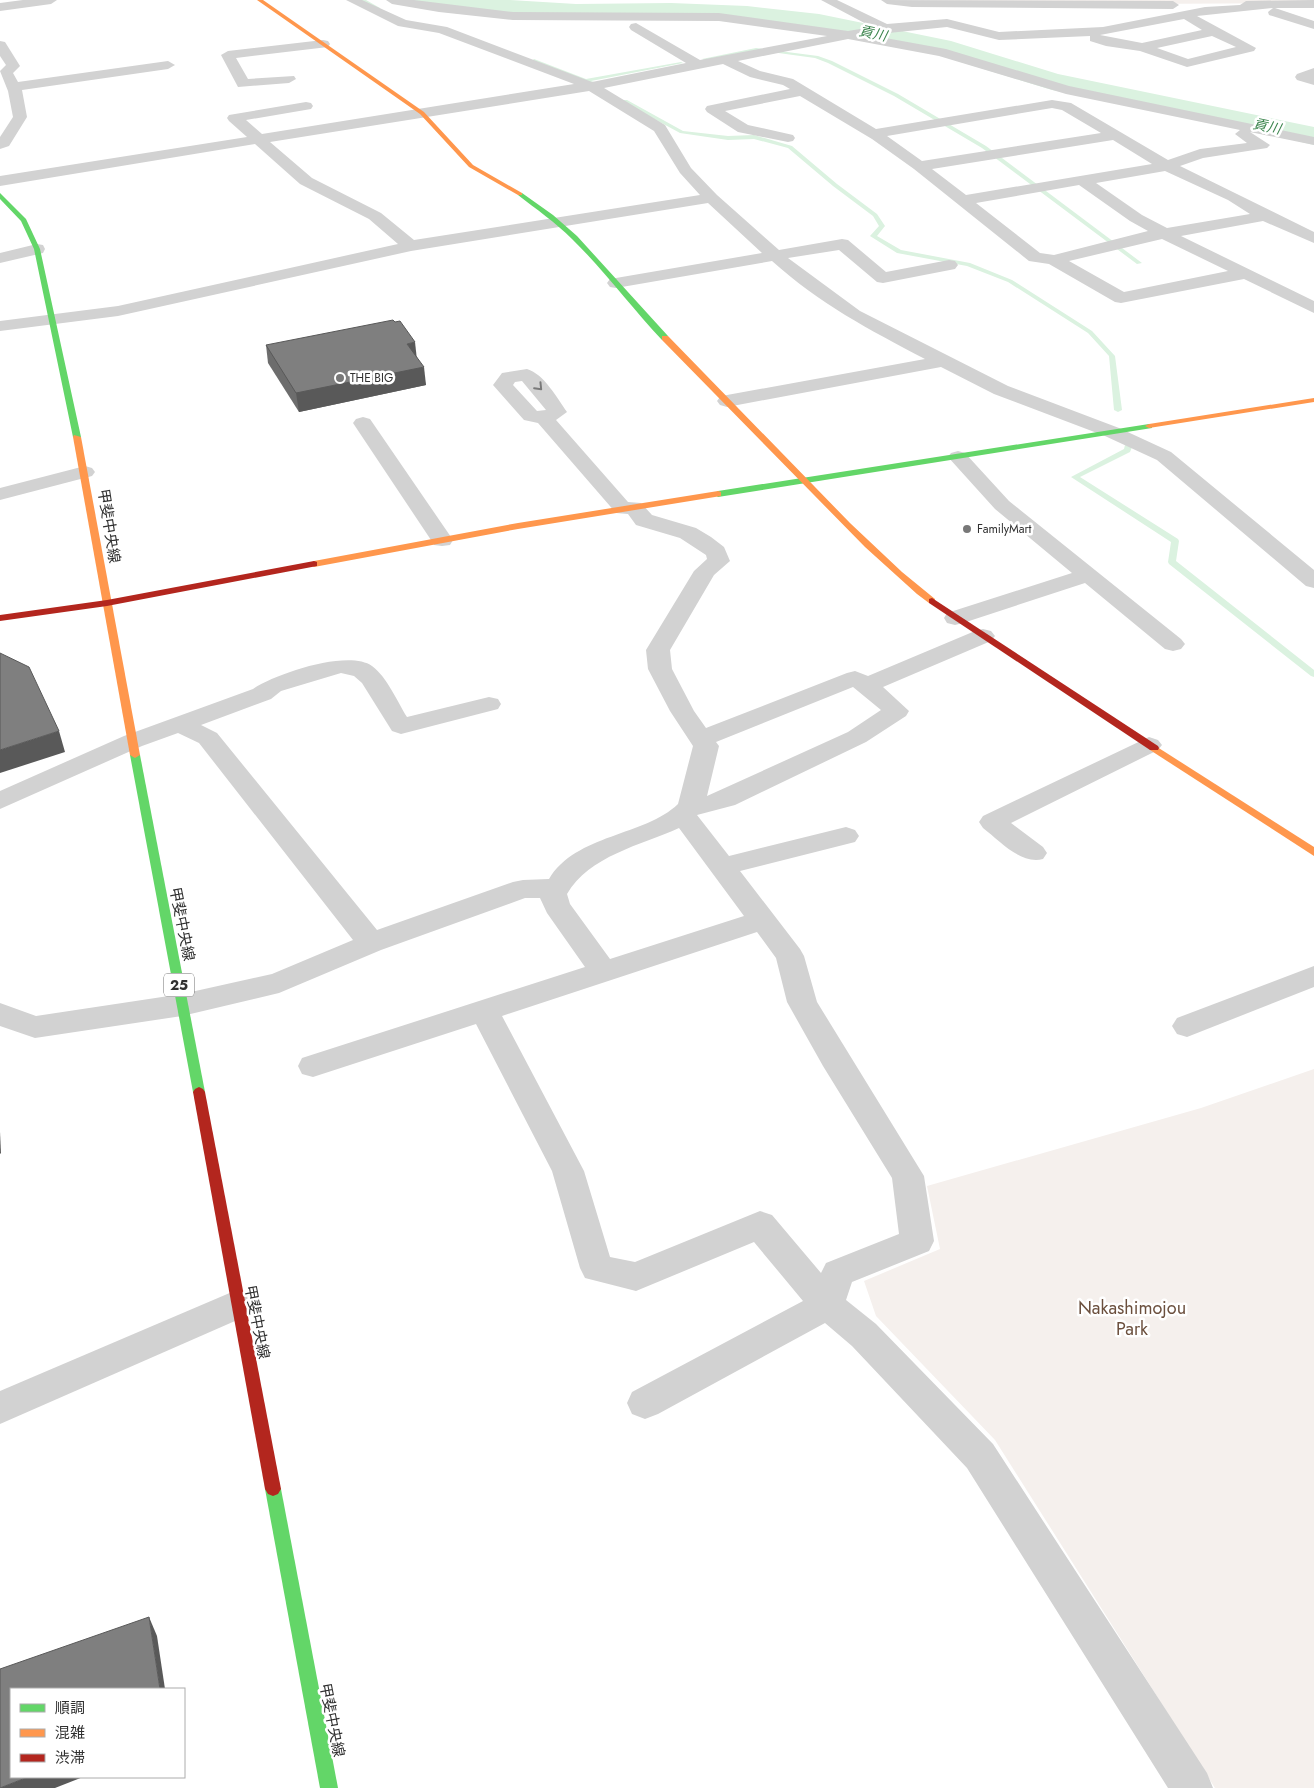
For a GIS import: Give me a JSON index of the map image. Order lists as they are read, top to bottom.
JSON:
{
  "streets": {
    "street": ["甲斐中央線", "25"]
  },
  "water": ["貢川"],
  "parks": ["Nakashimojou Park"],
  "places": ["THE BIG", "FamilyMart"],
  "legend": ["順調", "混雑", "渋滞"]
}
